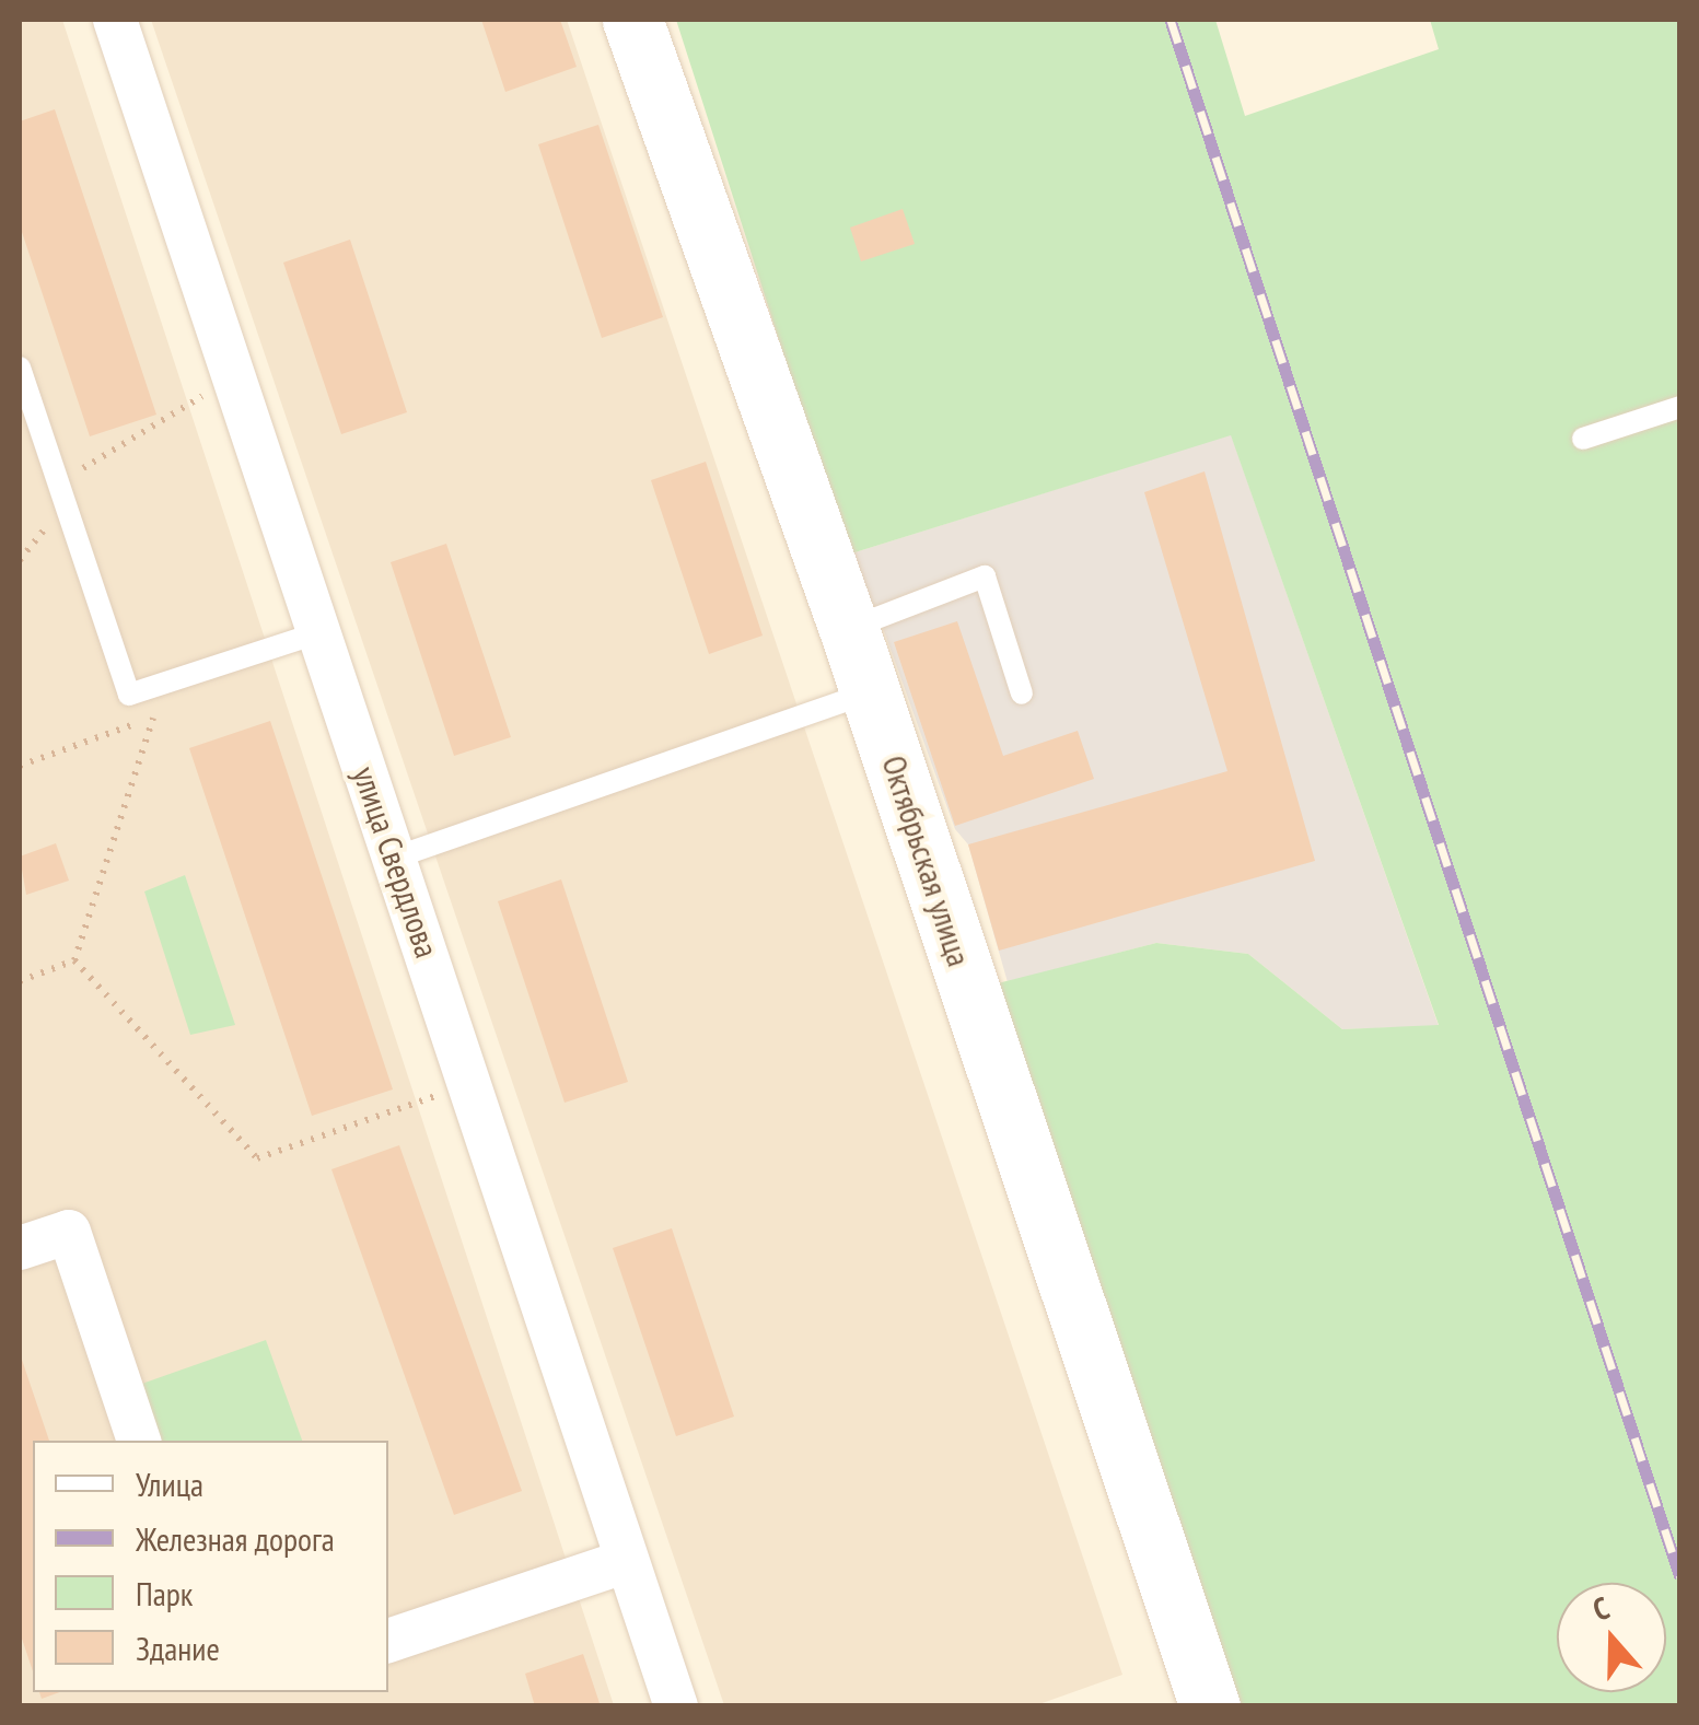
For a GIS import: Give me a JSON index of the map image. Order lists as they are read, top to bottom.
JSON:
{
  "streets": {
    "street": ["Октябрьская улица", "улица Свердлова"]
  },
  "legend": [
    "Улица",
    "Железная дорога",
    "Парк",
    "Здание"
  ],
  "north": "top"
}
